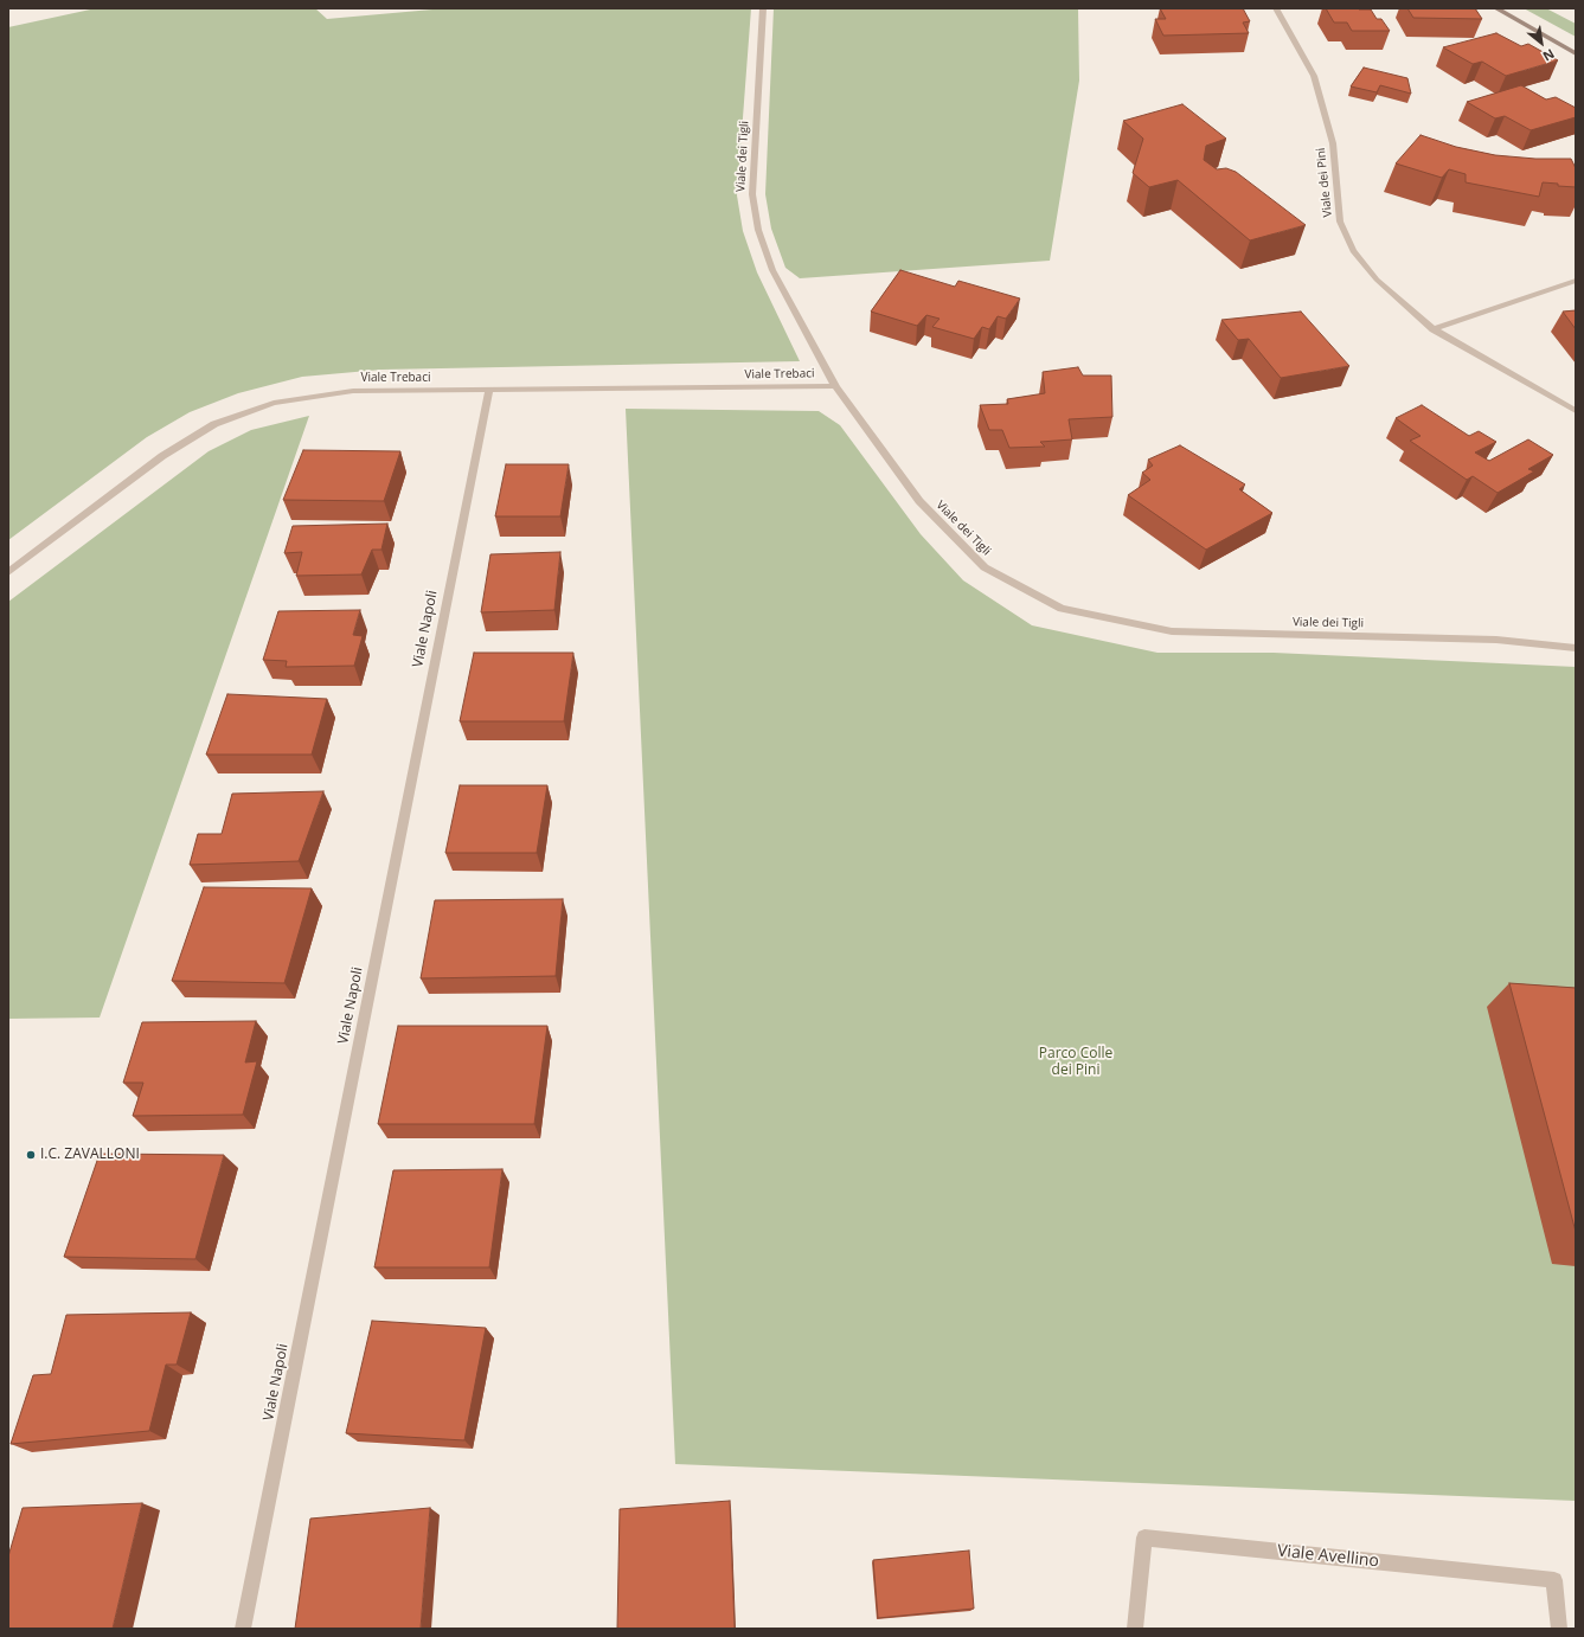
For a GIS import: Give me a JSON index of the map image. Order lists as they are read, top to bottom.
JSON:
{
  "streets": {
    "street": [
      "Viale dei Tigli",
      "Viale dei Pini",
      "Viale Trebaci",
      "Viale Napoli",
      "Viale Avellino"
    ]
  },
  "crossings": [
    ["Viale dei Tigli", "Viale Trebaci"],
    ["Viale Trebaci", "Viale Napoli"]
  ],
  "parks": ["Parco Colle dei Pini"],
  "places": ["I.C. ZAVALLONI"],
  "north": "bottom right"
}
